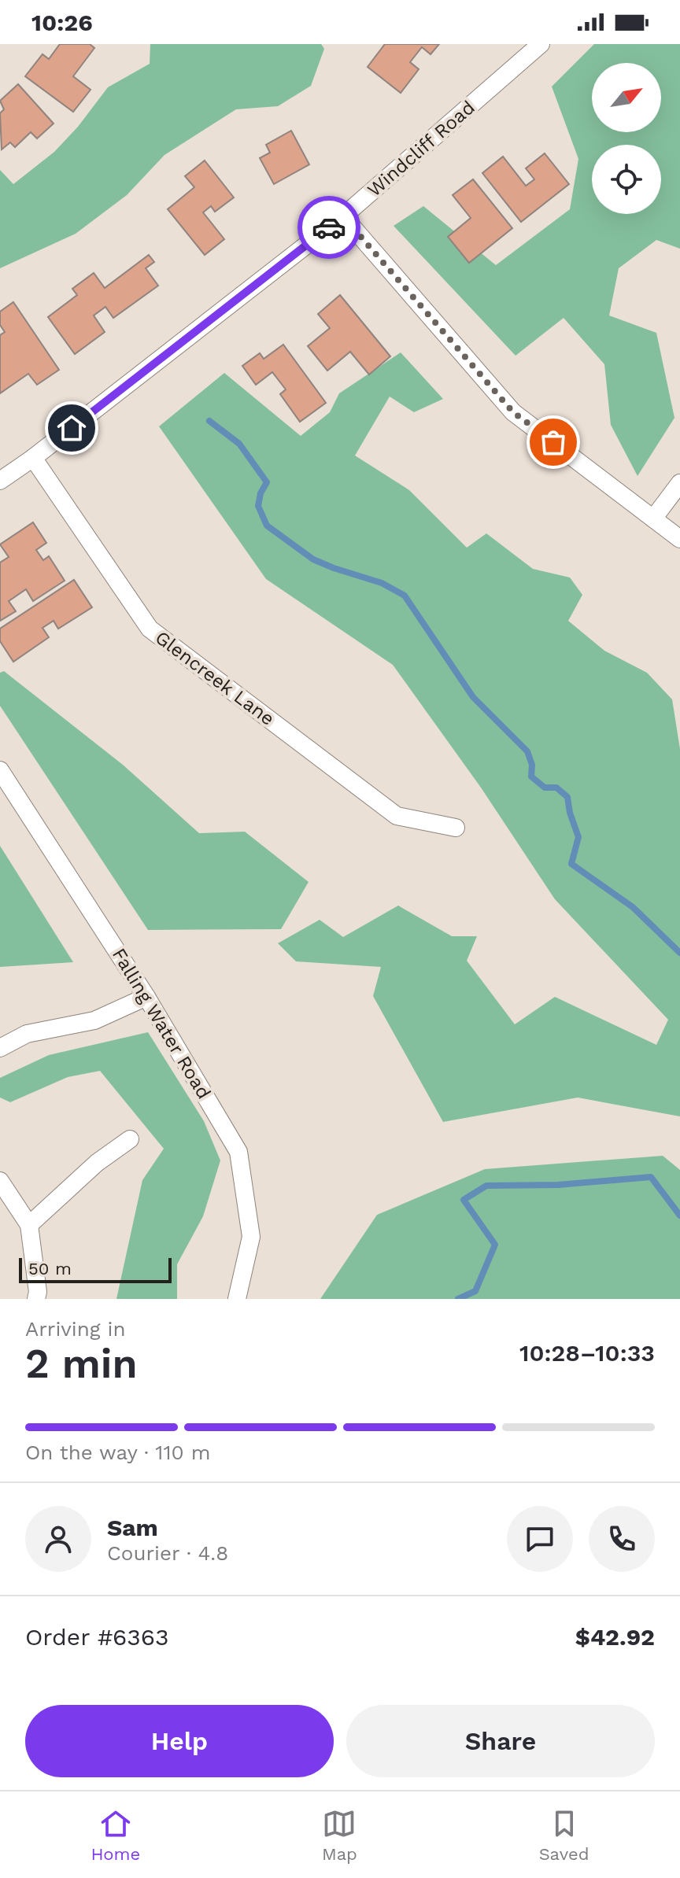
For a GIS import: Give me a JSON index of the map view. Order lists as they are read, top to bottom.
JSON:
{
  "streets": {
    "street": ["Windcliff Road", "Glencreek Lane", "Falling Water Road"]
  },
  "crossings": [
    ["Windcliff Road", "Glencreek Lane"]
  ],
  "scale_bar": "50 m",
  "north": "top right",
  "page": {
    "status": "10:26",
    "scale": "50 m",
    "heading": ["2 min", "Arriving in", "10:28–10:33"],
    "panel": [
      "Sam",
      "Courier · 4.8",
      "Order #6363",
      "$42.92"
    ],
    "bar": "On the way · 110 m",
    "buttons": ["Help", "Share"],
    "tabs": ["Home", "Map", "Saved"]
  }
}
